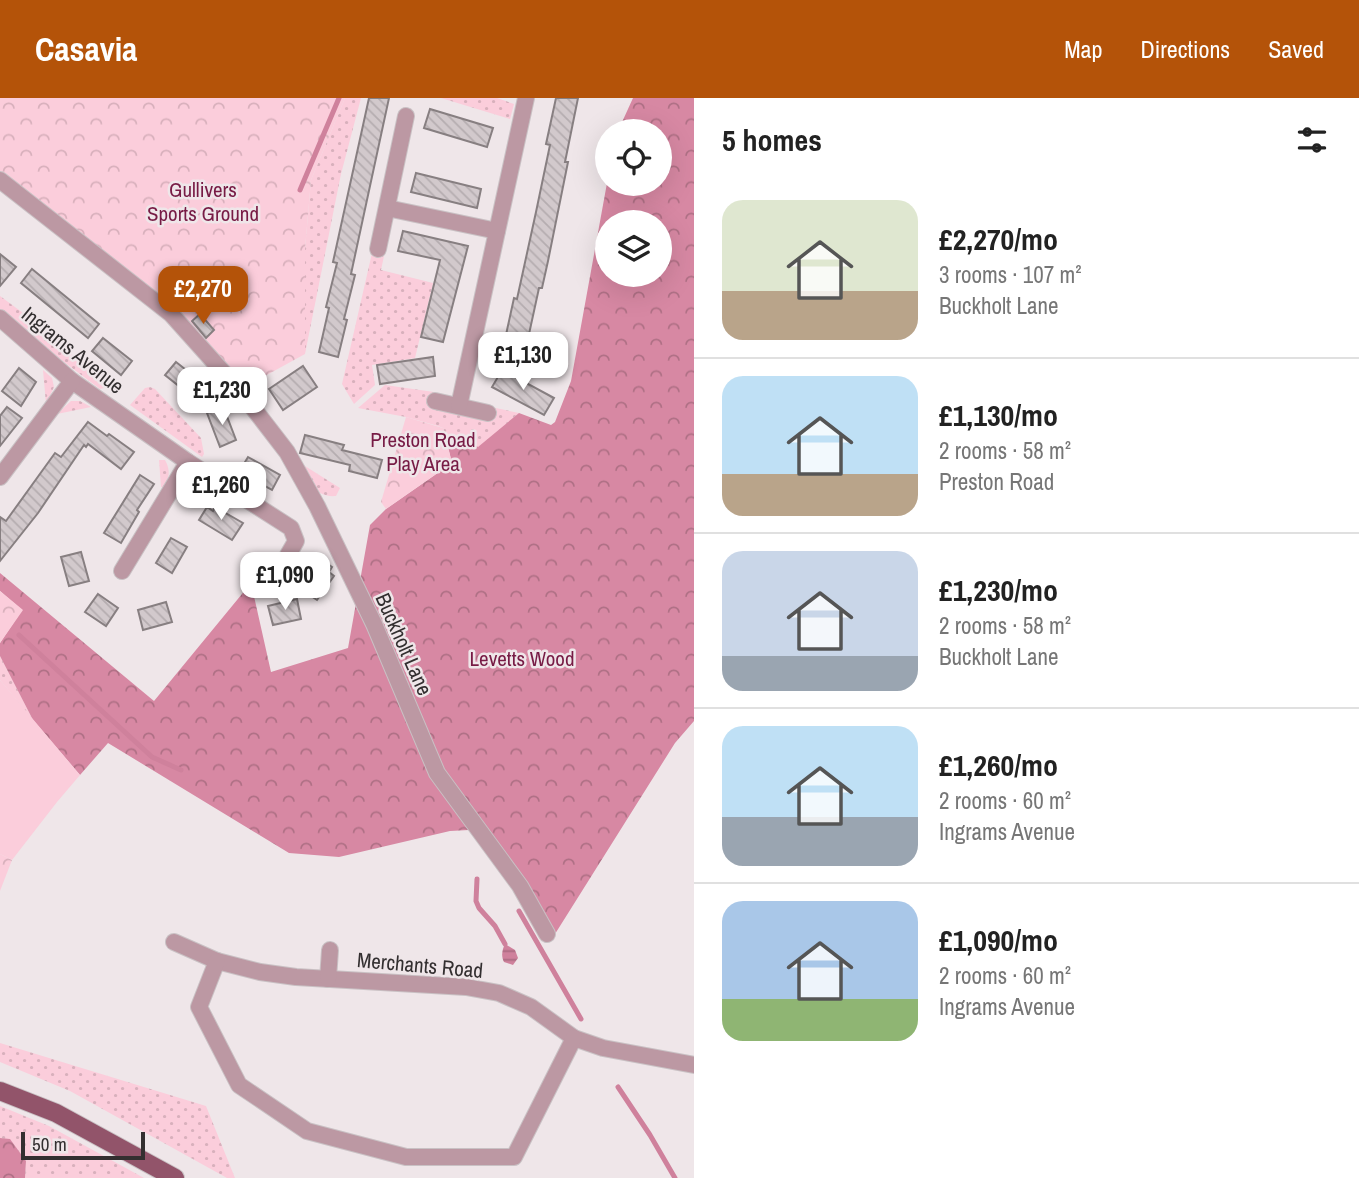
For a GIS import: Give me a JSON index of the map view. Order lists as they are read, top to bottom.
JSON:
{
  "streets": {
    "street": ["Ingrams Avenue", "Buckholt Lane", "Merchants Road"]
  },
  "parks": ["Gullivers Sports Ground", "Preston Road Play Area", "Levetts Wood"],
  "scale_bar": "50 m",
  "page": {
    "header": "Casavia",
    "nav": ["Map", "Directions", "Saved"],
    "heading": "5 homes",
    "list": [
      {
        "name": "£2,270/mo",
        "note": "3 rooms · 107 m² · Buckholt Lane"
      },
      {
        "name": "£1,130/mo",
        "note": "2 rooms · 58 m² · Preston Road"
      },
      {
        "name": "£1,230/mo",
        "note": "2 rooms · 58 m² · Buckholt Lane"
      },
      {
        "name": "£1,260/mo",
        "note": "2 rooms · 60 m² · Ingrams Avenue"
      },
      {
        "name": "£1,090/mo",
        "note": "2 rooms · 60 m² · Ingrams Avenue"
      }
    ],
    "price": [
      "£2,270",
      "£1,130",
      "£1,230",
      "£1,260",
      "£1,090"
    ],
    "scale": "50 m"
  }
}
